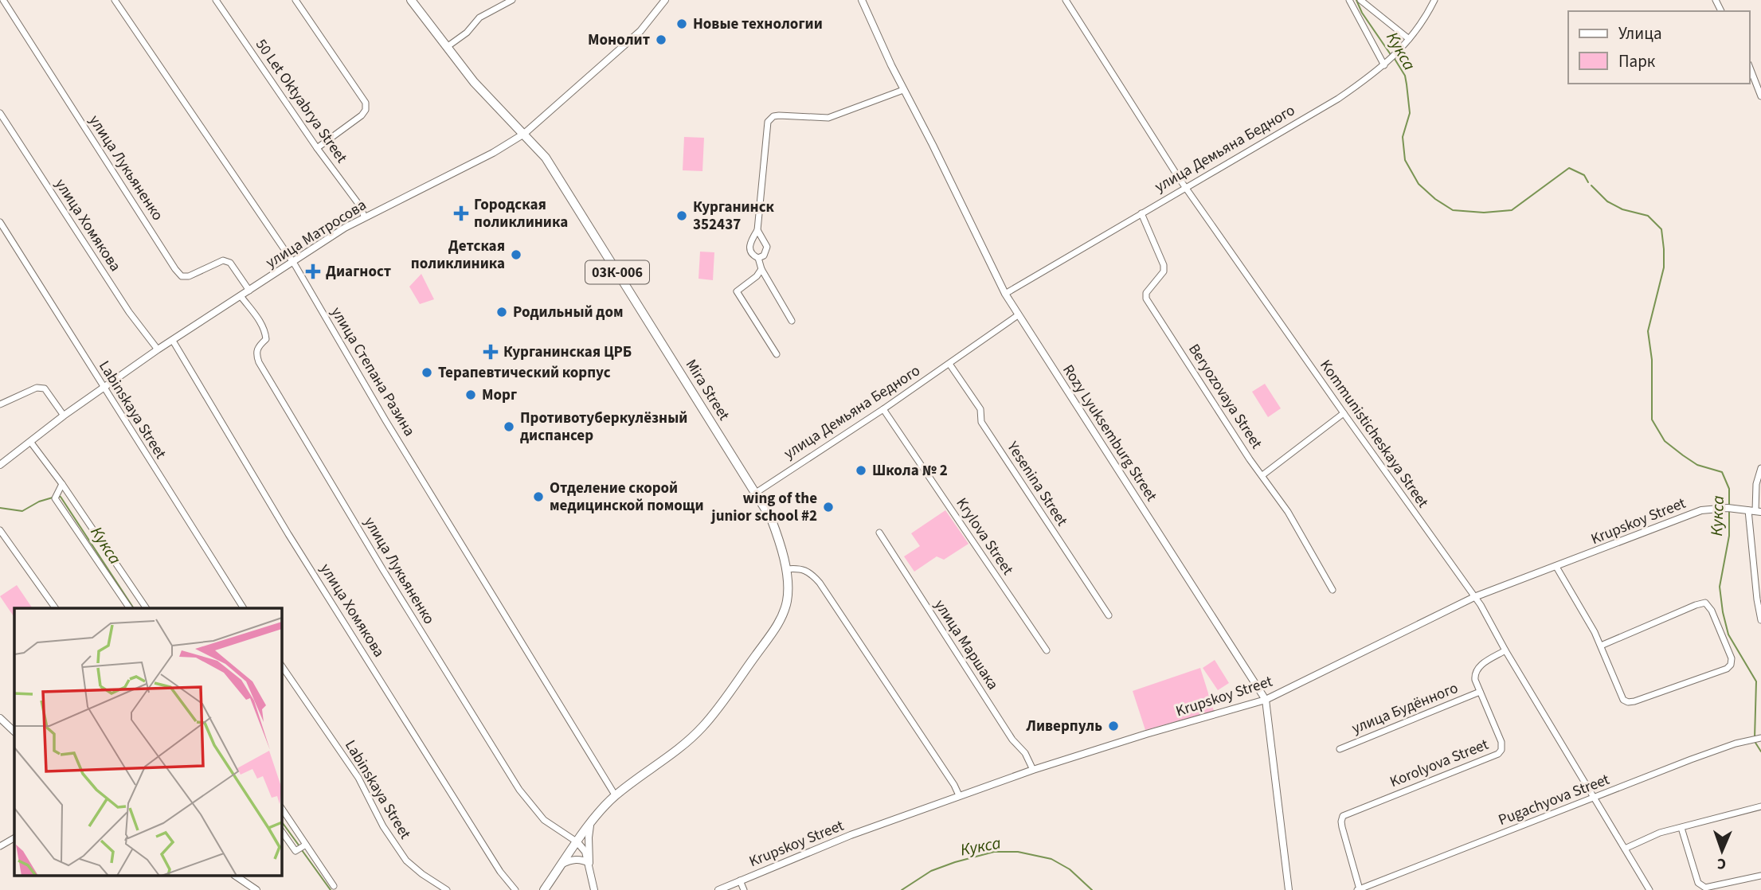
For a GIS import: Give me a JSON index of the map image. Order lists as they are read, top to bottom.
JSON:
{
  "streets": {
    "main road": ["03К-006", "Mira Street"],
    "street": [
      "50 Let Oktyabrya Street",
      "улица Демьяна Бедного",
      "улица Лукьяненко",
      "улица Хомякова",
      "улица Матросова",
      "улица Степана Разина",
      "Beryozovaya Street",
      "Labinskaya Street",
      "Rozy Lyuksemburg Street",
      "Kommunisticheskaya Street",
      "Yesenina Street",
      "Krupskoy Street",
      "Krylova Street",
      "улица Маршака",
      "улица Будённого",
      "Korolyova Street",
      "Pugachyova Street"
    ]
  },
  "crossings": [
    ["50 Let Oktyabrya Street", "улица Матросова"],
    ["улица Демьяна Бедного", "Mira Street"],
    ["улица Демьяна Бедного", "Beryozovaya Street"],
    ["улица Демьяна Бедного", "Rozy Lyuksemburg Street"],
    ["улица Демьяна Бедного", "Kommunisticheskaya Street"],
    ["улица Демьяна Бедного", "Yesenina Street"],
    ["улица Демьяна Бедного", "Krylova Street"],
    ["улица Лукьяненко", "улица Матросова"],
    ["улица Лукьяненко", "03К-006"],
    ["улица Хомякова", "улица Матросова"],
    ["улица Матросова", "улица Степана Разина"],
    ["улица Матросова", "Mira Street"],
    ["улица Матросова", "Labinskaya Street"],
    ["03К-006", "улица Степана Разина"],
    ["03К-006", "Mira Street"],
    ["Rozy Lyuksemburg Street", "Krupskoy Street"],
    ["Kommunisticheskaya Street", "Krupskoy Street"],
    ["Kommunisticheskaya Street", "Korolyova Street"],
    ["Kommunisticheskaya Street", "Pugachyova Street"],
    ["Krupskoy Street", "улица Маршака"],
    ["улица Будённого", "Korolyova Street"],
    ["Korolyova Street", "Pugachyova Street"]
  ],
  "water": ["Кукса"],
  "places": {
    "other": [
      "Новые технологии",
      "Монолит",
      "Курганинск 352437",
      "Детская поликлиника",
      "Родильный дом",
      "Терапевтический корпус",
      "Морг",
      "Противотуберкулёзный диспансер",
      "Школа № 2",
      "Отделение скорой медицинской помощи",
      "wing of the junior school #2",
      "Ливерпуль"
    ],
    "health": ["Городская поликлиника", "Диагност", "Курганинская ЦРБ"]
  },
  "legend": ["Улица", "Парк"],
  "north": "bottom"
}
